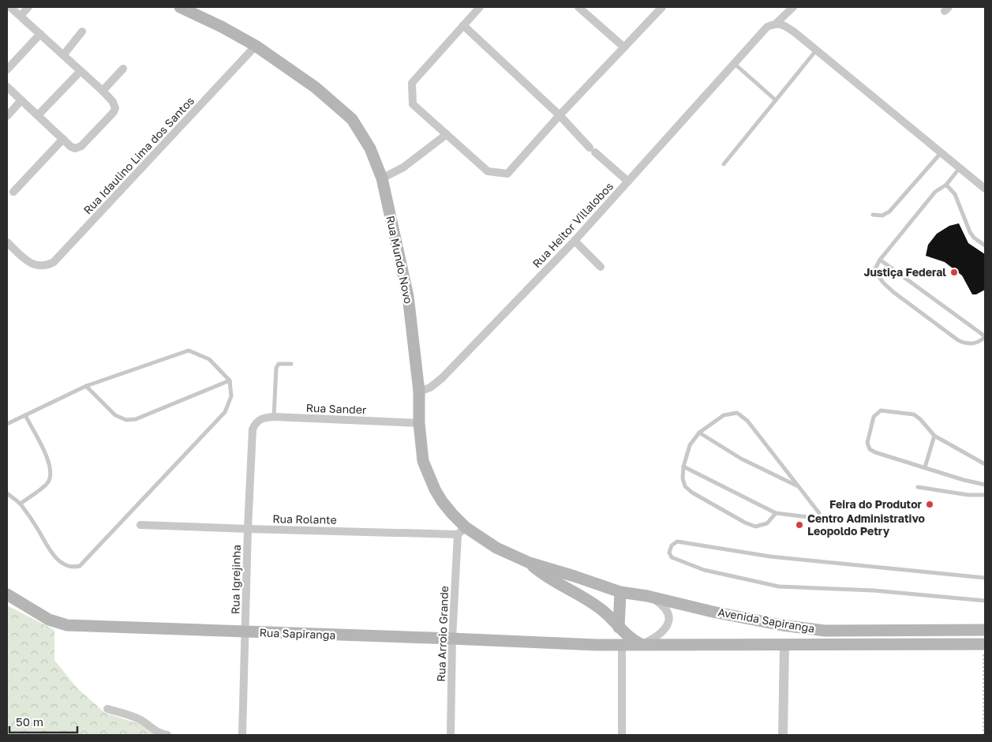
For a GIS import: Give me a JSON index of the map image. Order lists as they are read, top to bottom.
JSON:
{
  "streets": {
    "main road": ["Rua Mundo Novo", "Avenida Sapiranga", "Rua Sapiranga"],
    "street": [
      "Rua Idaulino Lima dos Santos",
      "Rua Heitor Villalobos",
      "Rua Sander",
      "Rua Rolante",
      "Rua Igrejinha",
      "Rua Arroio Grande"
    ]
  },
  "crossings": [
    ["Rua Idaulino Lima dos Santos", "Rua Mundo Novo"],
    ["Rua Heitor Villalobos", "Rua Mundo Novo"],
    ["Rua Mundo Novo", "Rua Sander"],
    ["Rua Mundo Novo", "Rua Rolante"],
    ["Rua Mundo Novo", "Avenida Sapiranga"],
    ["Rua Mundo Novo", "Rua Sapiranga"],
    ["Rua Mundo Novo", "Rua Arroio Grande"],
    ["Rua Sander", "Rua Igrejinha"],
    ["Rua Rolante", "Rua Igrejinha"],
    ["Rua Rolante", "Rua Arroio Grande"],
    ["Rua Igrejinha", "Rua Sapiranga"],
    ["Avenida Sapiranga", "Rua Sapiranga"],
    ["Rua Sapiranga", "Rua Arroio Grande"]
  ],
  "places": ["Justiça Federal", "Feira do Produtor", "Centro Administrativo Leopoldo Petry"],
  "scale_bar": "50 m"
}
